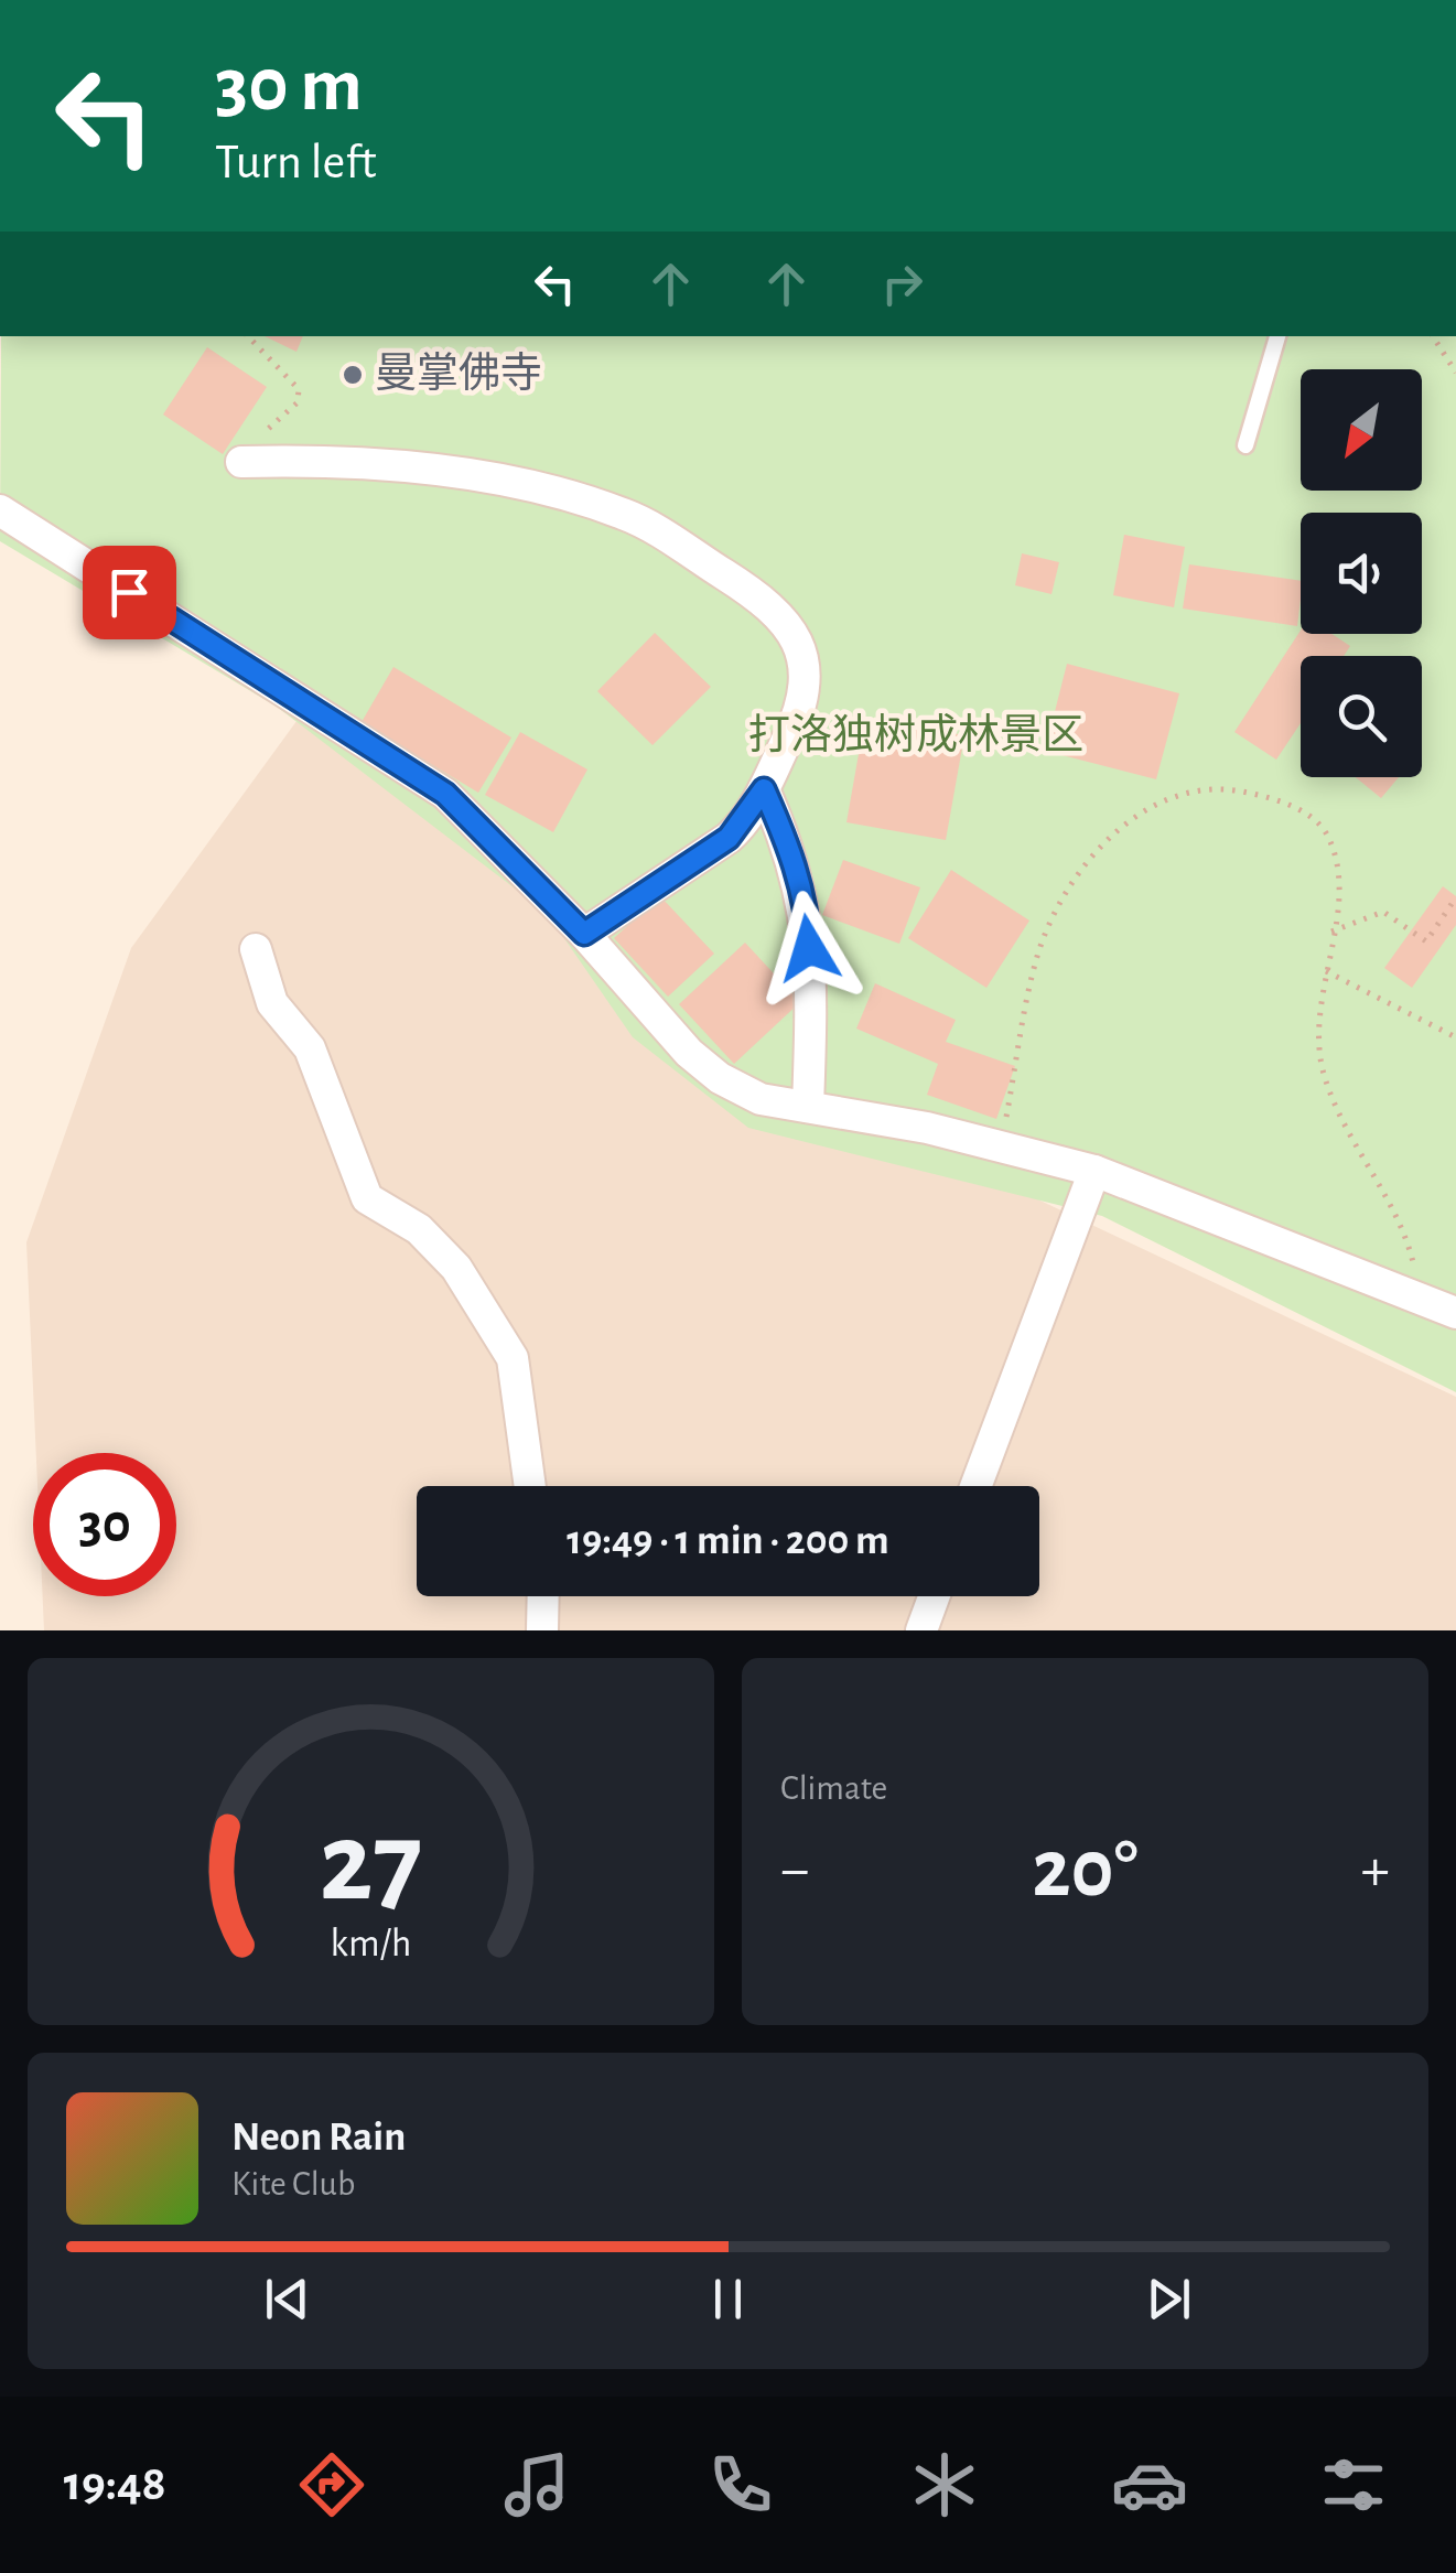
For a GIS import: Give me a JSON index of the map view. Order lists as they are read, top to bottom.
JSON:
{
  "parks": ["打洛独树成林景区"],
  "places": ["曼掌佛寺"],
  "north": "bottom left",
  "page": {
    "turn": ["30 m", "Turn left"],
    "limit": "30",
    "trip": "19:49 · 1 min · 200 m",
    "tile": "Climate",
    "heat": ["−", "20°", "+"],
    "song": ["Neon Rain", "Kite Club"],
    "tabs": "19:48",
    "gauge": ["27", "km/h"]
  }
}
